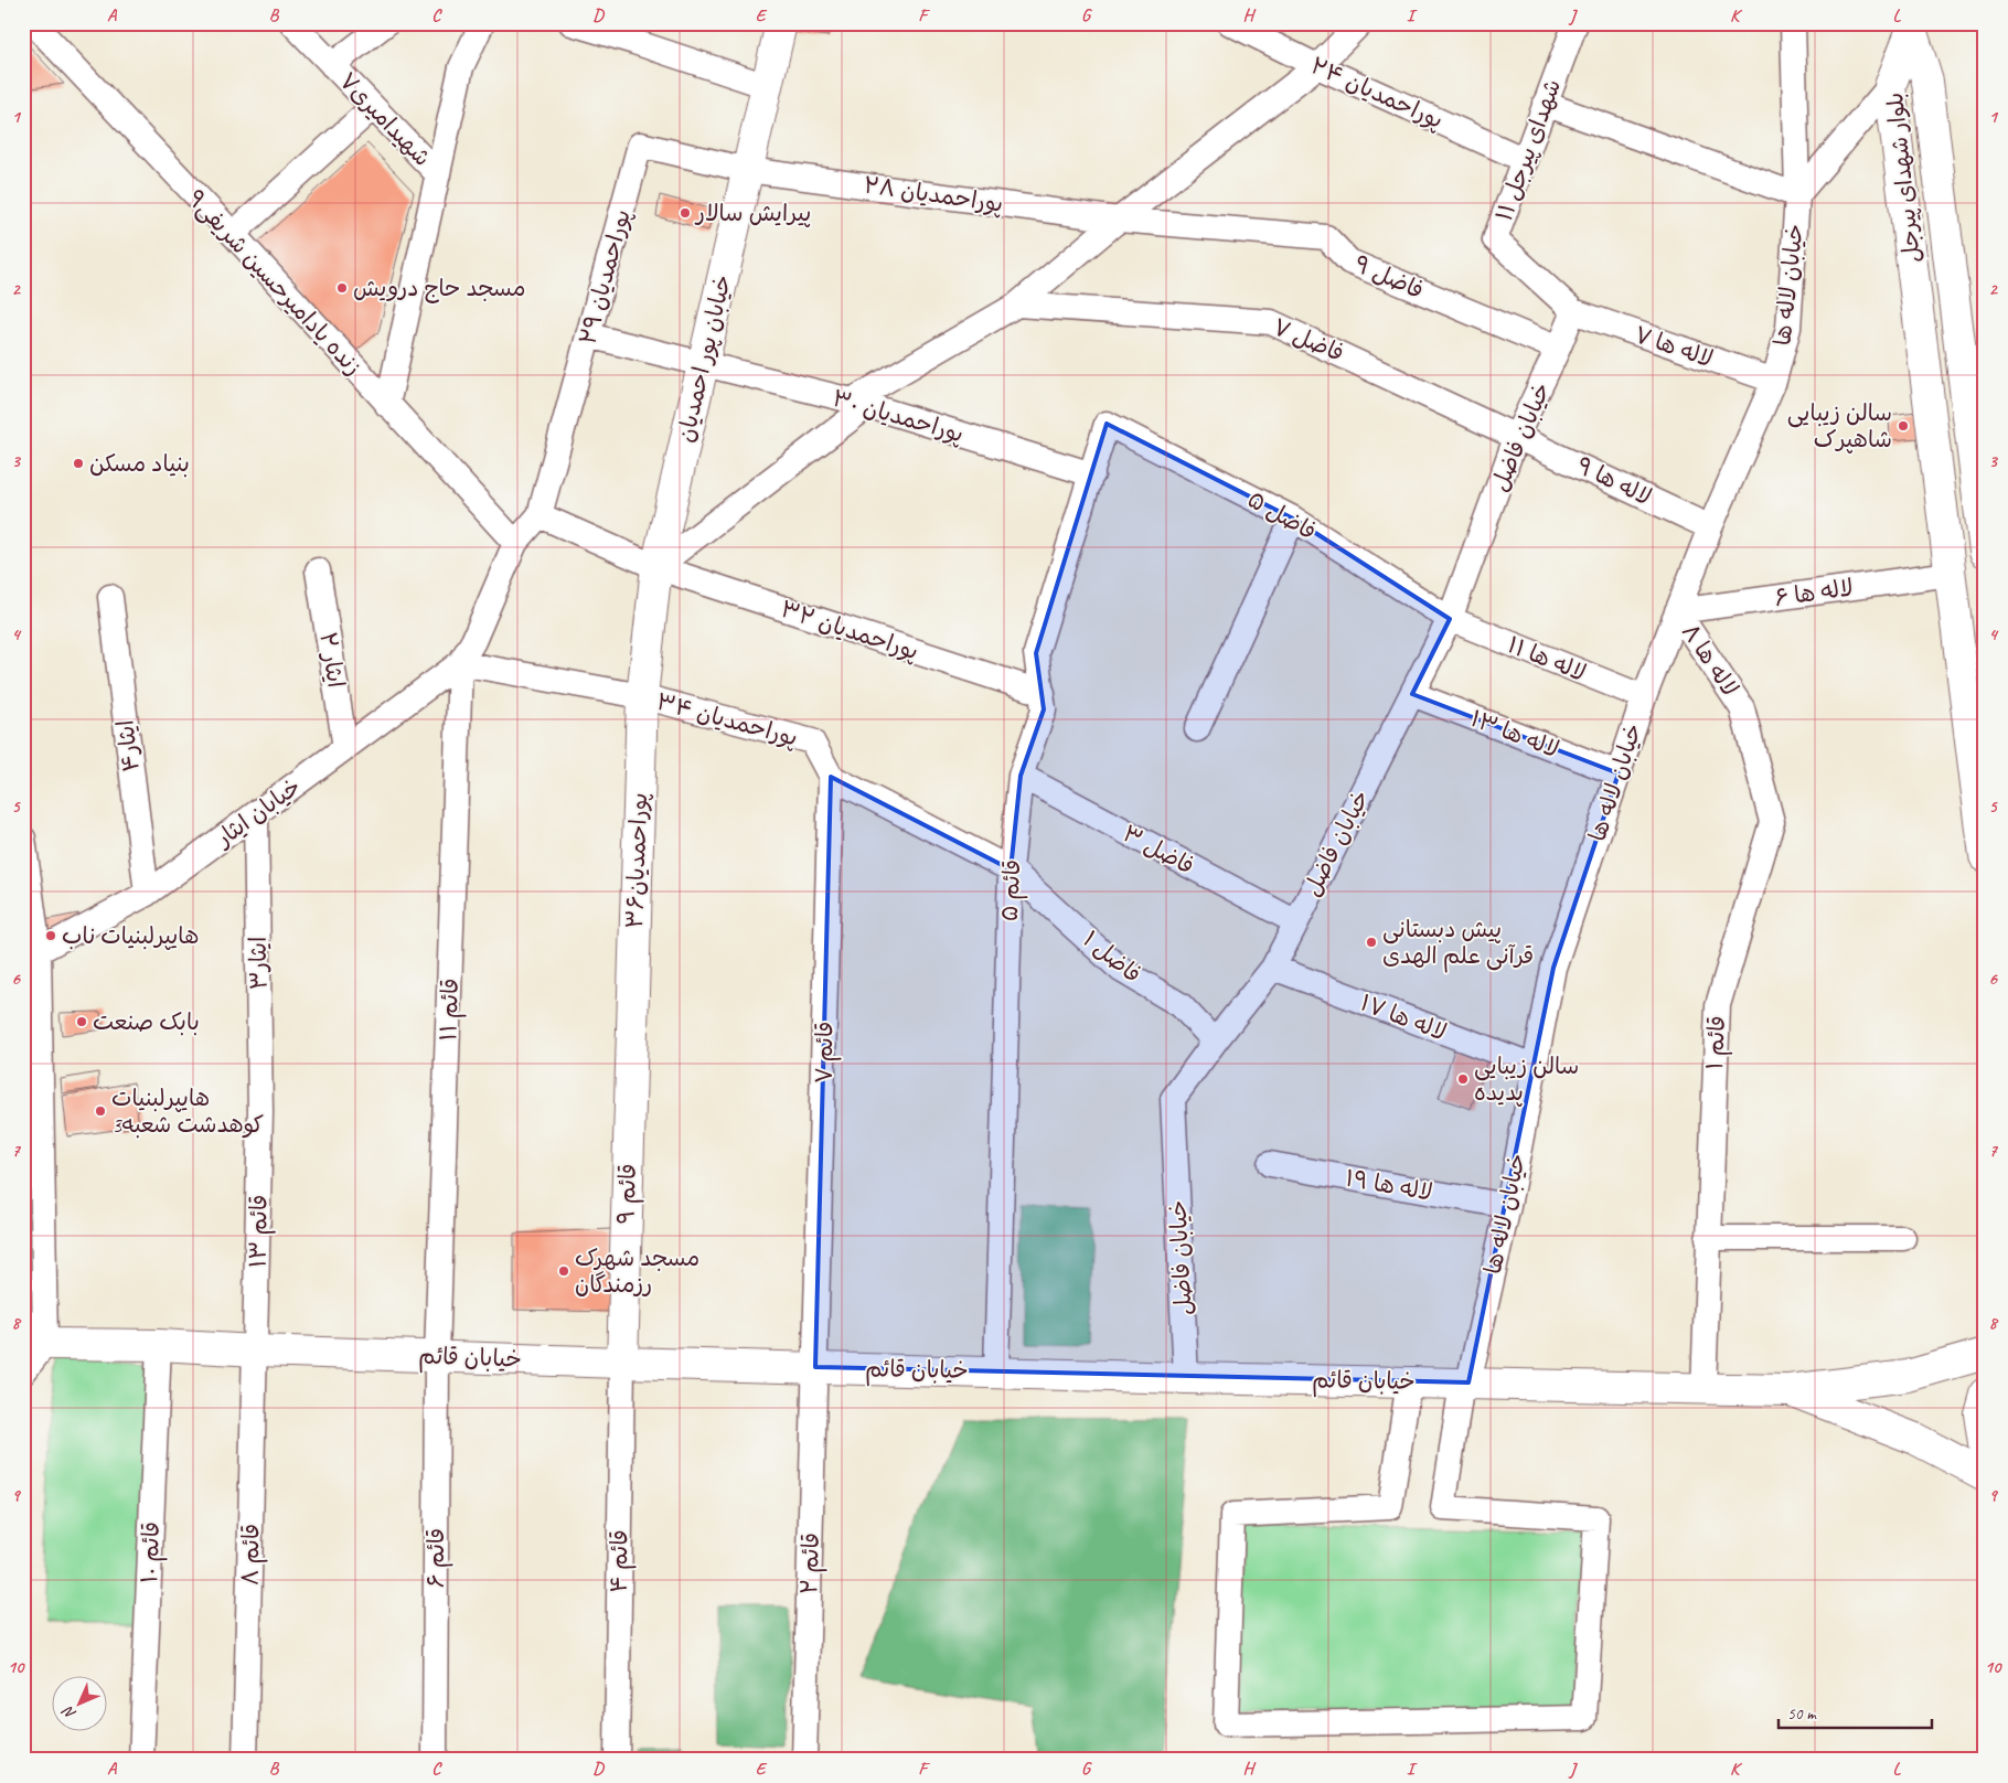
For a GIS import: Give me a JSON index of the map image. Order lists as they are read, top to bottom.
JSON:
{
  "streets": {
    "street": [
      "پوراحمدیان ۲۴",
      "شهیدامیری۷",
      "شهدای پیرجل ۱۱",
      "بلوار شهدای پیرجل",
      "پوراحمدیان ۲۸",
      "پوراحمدیان ۲۹",
      "فاضل ۹",
      "زنده یادامیرحسین شریفی۹",
      "خیابان لاله ها",
      "فاضل ۷",
      "لاله ها ۷",
      "خیابان پور احمدیان",
      "پوراحمدیان ۳۰",
      "خیابان فاضل",
      "لاله ها ۹",
      "فاضل ۵",
      "لاله ها ۶",
      "پوراحمدیان ۳۲",
      "لاله ها ۱۱",
      "ایثار ۲",
      "لاله ها ۸",
      "پوراحمدیان ۳۴",
      "لاله ها ۱۳",
      "ایثار۴",
      "خیابان ایثار",
      "فاضل ۳",
      "پوراحمدیان۳۶",
      "قائم ۵",
      "فاضل ۱",
      "ایثار۳",
      "قائم ۱۱",
      "لاله ها ۱۷",
      "قائم ۱",
      "قائم ۷",
      "لاله ها ۱۹",
      "قائم ۹",
      "قائم ۱۳",
      "خیابان قائم",
      "قائم ۱۰",
      "قائم ۸",
      "قائم ۶",
      "قائم ۴",
      "قائم ۲"
    ]
  },
  "crossings": [
    ["پوراحمدیان ۲۴", "شهدای پیرجل ۱۱"],
    ["شهدای پیرجل ۱۱", "لاله ها ۷"],
    ["شهدای پیرجل ۱۱", "خیابان فاضل"],
    ["بلوار شهدای پیرجل", "لاله ها ۶"],
    ["پوراحمدیان ۲۸", "پوراحمدیان ۲۹"],
    ["پوراحمدیان ۲۸", "فاضل ۹"],
    ["پوراحمدیان ۲۸", "خیابان پور احمدیان"],
    ["پوراحمدیان ۲۹", "خیابان پور احمدیان"],
    ["پوراحمدیان ۲۹", "پوراحمدیان ۳۰"],
    ["پوراحمدیان ۲۹", "پوراحمدیان ۳۲"],
    ["پوراحمدیان ۲۹", "خیابان ایثار"],
    ["فاضل ۹", "خیابان فاضل"],
    ["زنده یادامیرحسین شریفی۹", "خیابان ایثار"],
    ["خیابان لاله ها", "لاله ها ۷"],
    ["خیابان لاله ها", "لاله ها ۹"],
    ["خیابان لاله ها", "لاله ها ۶"],
    ["خیابان لاله ها", "لاله ها ۱۱"],
    ["خیابان لاله ها", "لاله ها ۸"],
    ["خیابان لاله ها", "لاله ها ۱۳"],
    ["خیابان لاله ها", "لاله ها ۱۷"],
    ["خیابان لاله ها", "لاله ها ۱۹"],
    ["خیابان لاله ها", "خیابان قائم"],
    ["فاضل ۷", "خیابان فاضل"],
    ["فاضل ۷", "لاله ها ۹"],
    ["لاله ها ۷", "خیابان فاضل"],
    ["خیابان پور احمدیان", "پوراحمدیان ۳۰"],
    ["خیابان پور احمدیان", "پوراحمدیان ۳۲"],
    ["خیابان پور احمدیان", "پوراحمدیان ۳۴"],
    ["خیابان پور احمدیان", "پوراحمدیان۳۶"],
    ["پوراحمدیان ۳۰", "قائم ۵"],
    ["خیابان فاضل", "لاله ها ۹"],
    ["خیابان فاضل", "فاضل ۵"],
    ["خیابان فاضل", "لاله ها ۱۱"],
    ["خیابان فاضل", "لاله ها ۱۳"],
    ["خیابان فاضل", "فاضل ۳"],
    ["خیابان فاضل", "فاضل ۱"],
    ["خیابان فاضل", "لاله ها ۱۷"],
    ["خیابان فاضل", "خیابان قائم"],
    ["فاضل ۵", "لاله ها ۱۱"],
    ["فاضل ۵", "قائم ۵"],
    ["لاله ها ۶", "لاله ها ۸"],
    ["پوراحمدیان ۳۲", "خیابان ایثار"],
    ["پوراحمدیان ۳۲", "قائم ۵"],
    ["ایثار ۲", "خیابان ایثار"],
    ["لاله ها ۸", "قائم ۱"],
    ["پوراحمدیان ۳۴", "خیابان ایثار"],
    ["پوراحمدیان ۳۴", "پوراحمدیان۳۶"],
    ["پوراحمدیان ۳۴", "قائم ۱۱"],
    ["پوراحمدیان ۳۴", "قائم ۷"],
    ["ایثار۴", "خیابان ایثار"],
    ["خیابان ایثار", "ایثار۳"],
    ["خیابان ایثار", "قائم ۱۱"],
    ["فاضل ۳", "قائم ۵"],
    ["پوراحمدیان۳۶", "قائم ۹"],
    ["قائم ۵", "فاضل ۱"],
    ["قائم ۵", "خیابان قائم"],
    ["فاضل ۱", "قائم ۷"],
    ["ایثار۳", "قائم ۱۳"],
    ["قائم ۱۱", "خیابان قائم"],
    ["قائم ۱۱", "قائم ۶"],
    ["قائم ۱", "خیابان قائم"],
    ["قائم ۷", "خیابان قائم"],
    ["قائم ۷", "قائم ۲"],
    ["قائم ۹", "خیابان قائم"],
    ["قائم ۹", "قائم ۴"],
    ["قائم ۱۳", "خیابان قائم"],
    ["قائم ۱۳", "قائم ۸"],
    ["خیابان قائم", "قائم ۱۰"],
    ["خیابان قائم", "قائم ۸"],
    ["خیابان قائم", "قائم ۶"],
    ["خیابان قائم", "قائم ۴"],
    ["خیابان قائم", "قائم ۲"]
  ],
  "places": [
    "پیرایش سالار",
    "مسجد حاج درویش",
    "سالن زیبایی شاهپرک",
    "بنیاد مسکن",
    "هایپرلبنیات ناب",
    "پیش دبستانی قرآنی علم الهدی",
    "بابک صنعت",
    "سالن زیبایی پدیده",
    "هایپرلبنیات کوهدشت شعبه3",
    "مسجد شهرک رزمندگان"
  ],
  "scale_bar": "50 m",
  "north": "bottom left",
  "grid": {
    "columns": [
      "A",
      "B",
      "C",
      "D",
      "E",
      "F",
      "G",
      "H",
      "I",
      "J",
      "K",
      "L"
    ],
    "rows": [
      "1",
      "2",
      "3",
      "4",
      "5",
      "6",
      "7",
      "8",
      "9",
      "10"
    ]
  }
}
